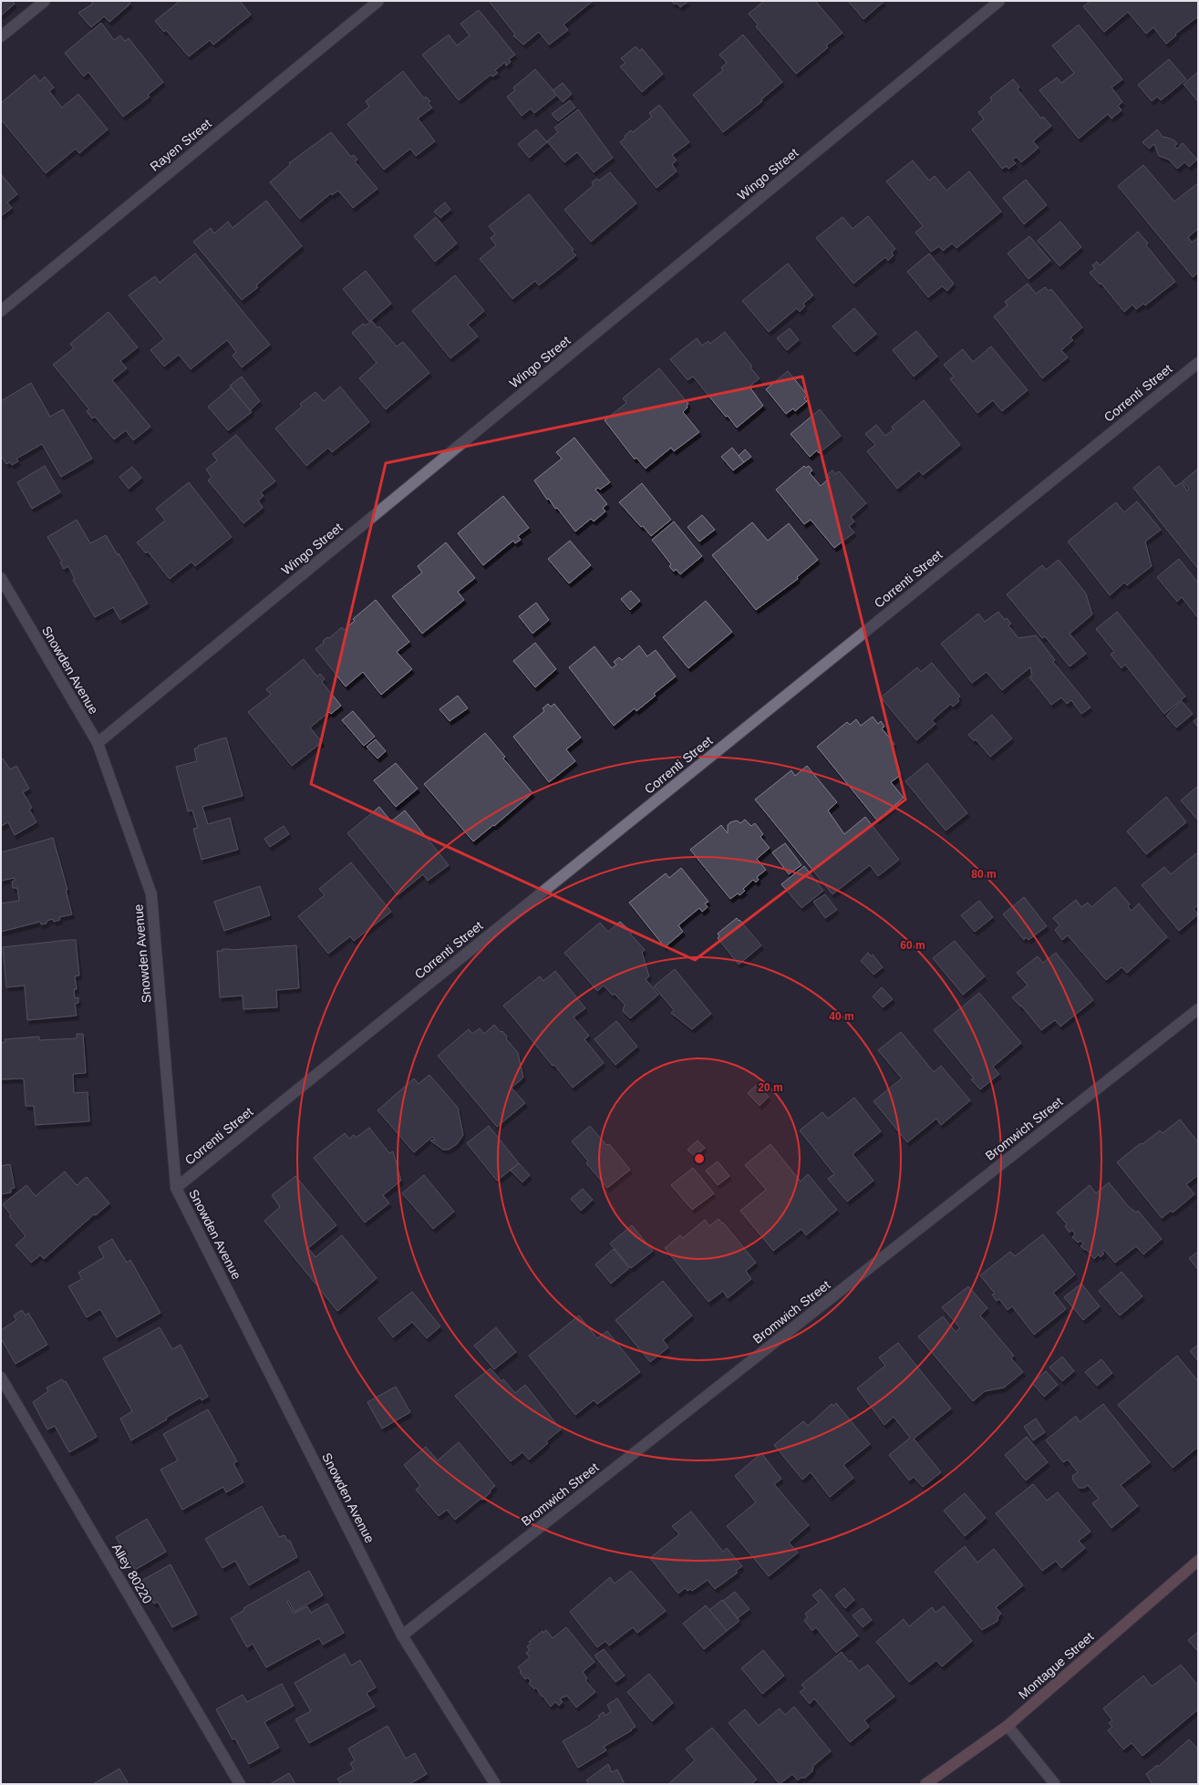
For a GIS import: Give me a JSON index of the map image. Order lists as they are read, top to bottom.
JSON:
{
  "streets": {
    "street": [
      "Rayen Street",
      "Wingo Street",
      "Correnti Street",
      "Snowden Avenue",
      "Bromwich Street",
      "Alley 80220",
      "Montague Street"
    ]
  },
  "crossings": [
    ["Wingo Street", "Snowden Avenue"],
    ["Correnti Street", "Snowden Avenue"],
    ["Snowden Avenue", "Bromwich Street"]
  ],
  "rings": [
    "80 m",
    "60 m",
    "40 m",
    "20 m"
  ]
}
